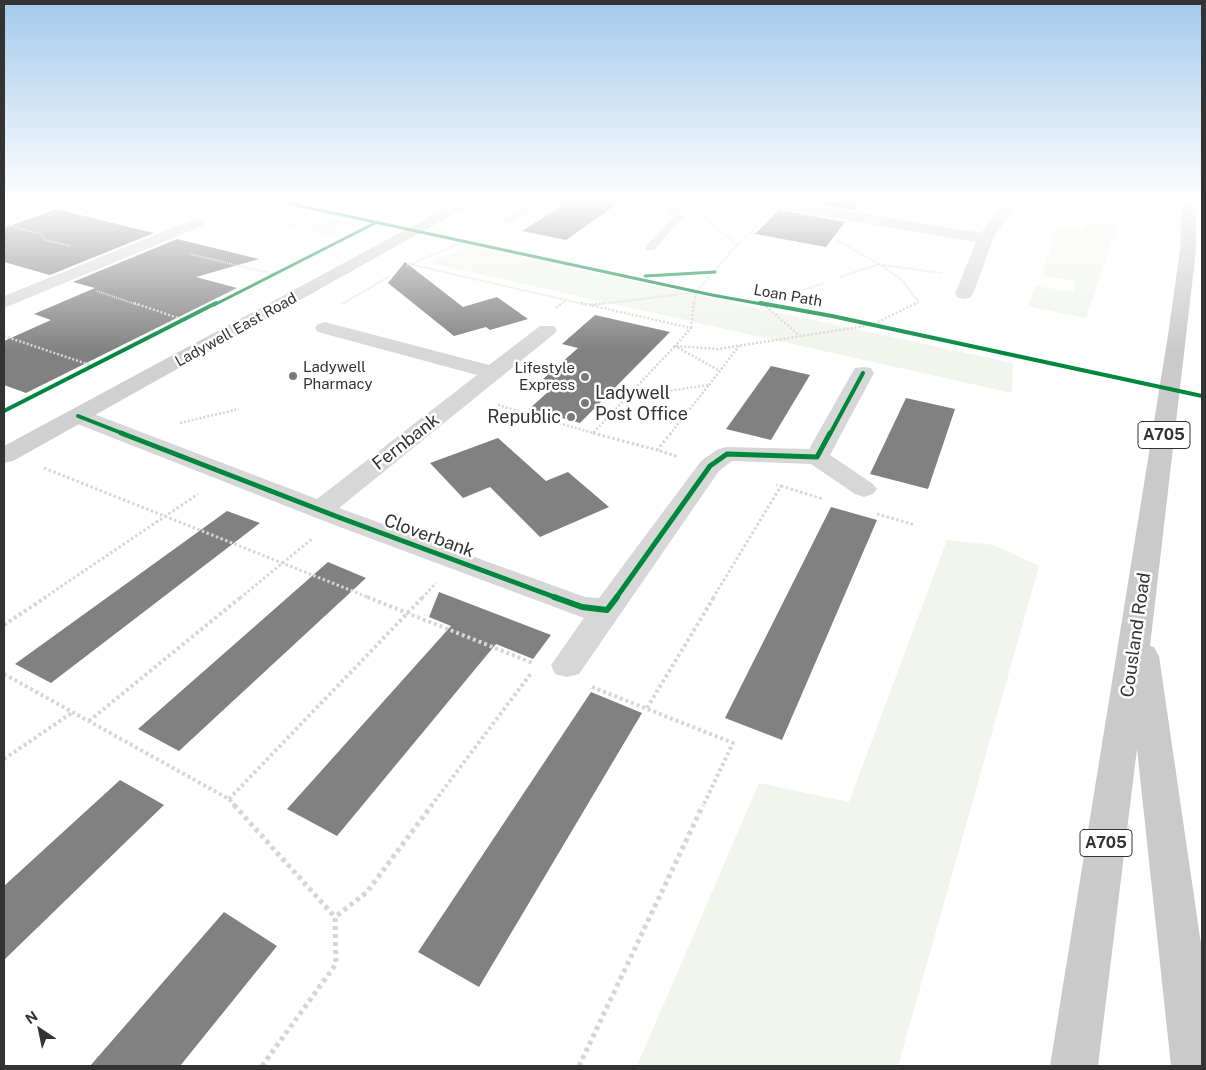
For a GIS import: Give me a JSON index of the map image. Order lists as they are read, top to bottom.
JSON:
{
  "streets": {
    "main road": ["A705", "Cousland Road"],
    "street": ["Ladywell East Road", "Fernbank", "Cloverbank"],
    "cycle path": ["Loan Path"]
  },
  "crossings": [
    ["Ladywell East Road", "Cloverbank"],
    ["Fernbank", "Cloverbank"]
  ],
  "places": [
    "Ladywell Pharmacy",
    "Lifestyle Express",
    "Ladywell Post Office",
    "Republic"
  ],
  "north": "top left"
}
